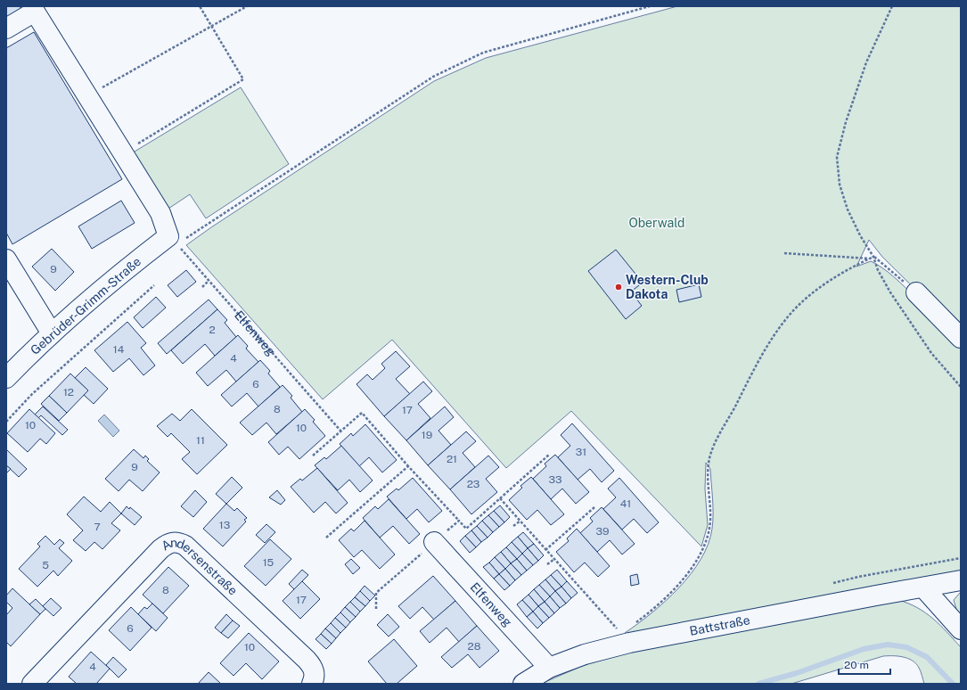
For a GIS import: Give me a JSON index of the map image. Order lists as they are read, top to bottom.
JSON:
{
  "streets": {
    "street": [
      "Gebrüder-Grimm-Straße",
      "Elfenweg",
      "Andersenstraße",
      "Battstraße"
    ]
  },
  "crossings": [
    ["Gebrüder-Grimm-Straße", "Elfenweg"],
    ["Elfenweg", "Battstraße"]
  ],
  "parks": ["Oberwald"],
  "places": ["Western-Club Dakota"],
  "house_numbers": [
    "9",
    "2",
    "14",
    "4",
    "6",
    "12",
    "8",
    "17",
    "10",
    "10",
    "19",
    "11",
    "31",
    "21",
    "9",
    "33",
    "23",
    "41",
    "13",
    "7",
    "39",
    "15",
    "5",
    "8",
    "17",
    "6",
    "28",
    "10",
    "4"
  ],
  "scale_bar": "20 m"
}
